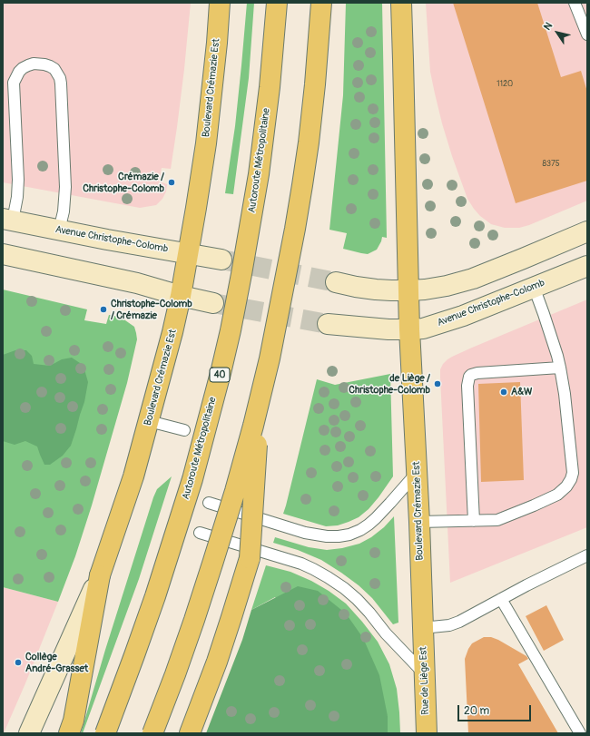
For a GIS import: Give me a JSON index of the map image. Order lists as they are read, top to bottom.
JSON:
{
  "streets": {
    "main road": [
      "Boulevard Crémazie Est",
      "Autoroute Métropolitaine",
      "Avenue Christophe-Colomb",
      "40",
      "Rue de Liège Est"
    ]
  },
  "crossings": [
    ["Boulevard Crémazie Est", "Avenue Christophe-Colomb"],
    ["Boulevard Crémazie Est", "Rue de Liège Est"]
  ],
  "places": [
    "Crémazie / Christophe-Colomb",
    "Christophe-Colomb / Crémazie",
    "de Liège / Christophe-Colomb",
    "A&W",
    "Collège André-Grasset"
  ],
  "house_numbers": ["1120", "8375"],
  "scale_bar": "20 m",
  "north": "top left"
}
